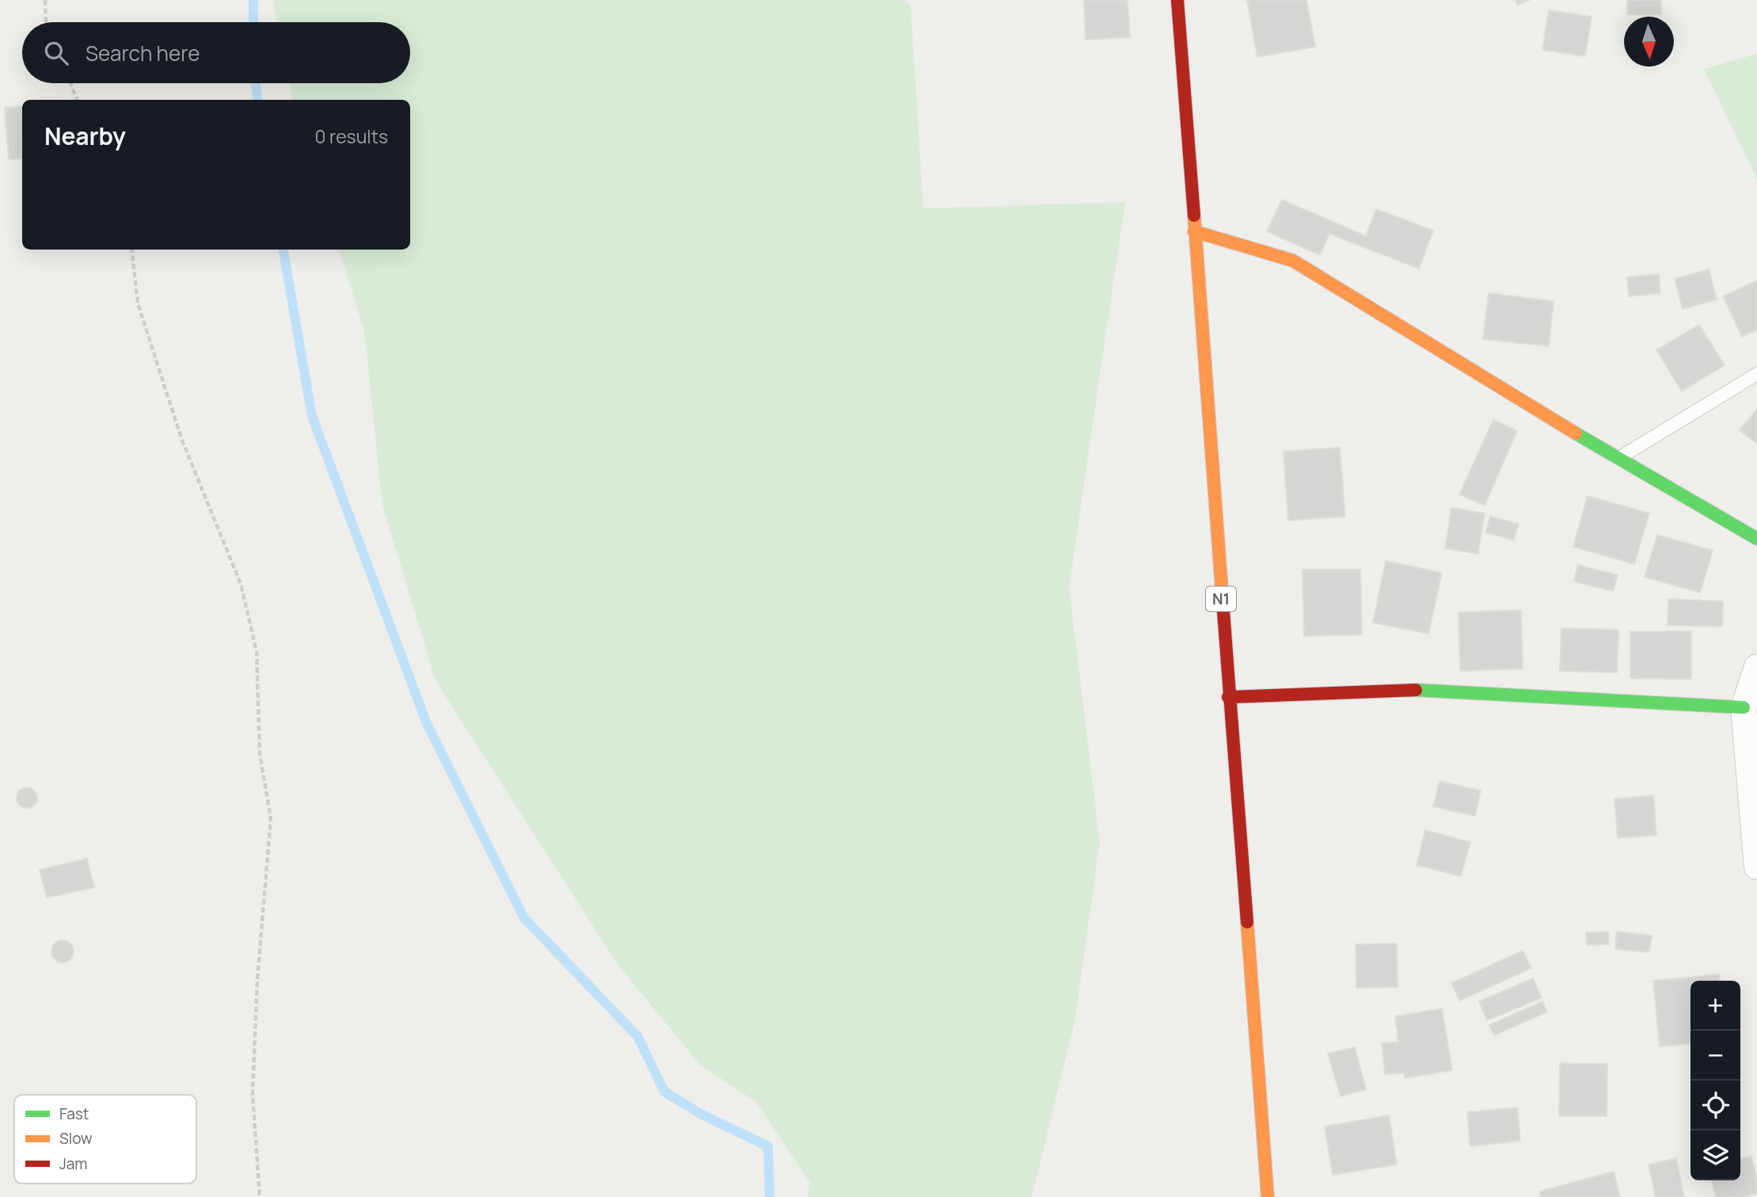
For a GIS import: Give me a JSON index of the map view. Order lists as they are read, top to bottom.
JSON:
{
  "streets": {
    "main road": ["N1"]
  },
  "legend": ["Fast", "Slow", "Jam"],
  "north": "bottom",
  "page": {
    "search": "Search here",
    "heading": ["Nearby", "0 results"],
    "map_buttons": ["+", "−"]
  }
}
